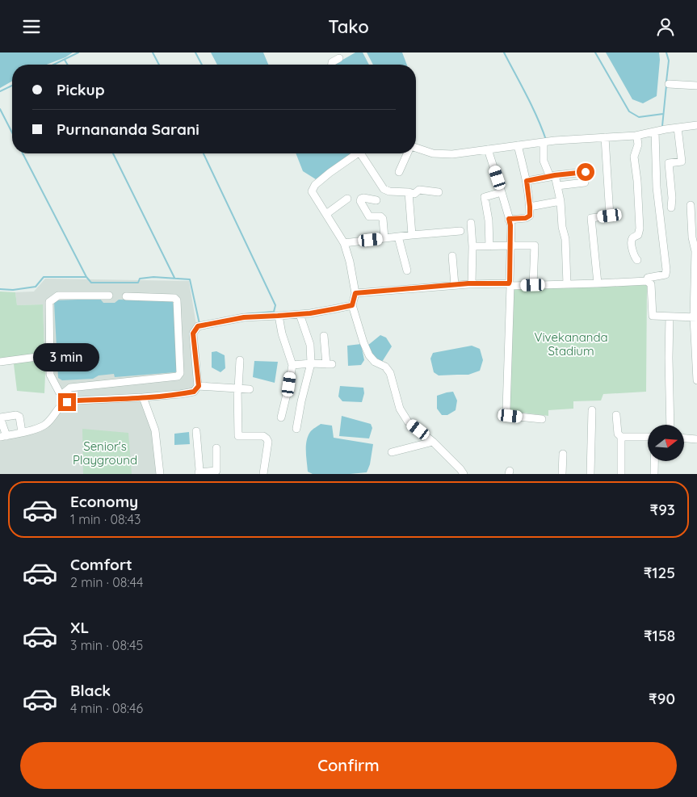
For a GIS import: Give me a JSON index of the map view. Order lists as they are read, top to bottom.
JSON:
{
  "parks": ["Vivekananda Stadium", "Senior's Playground"],
  "north": "right",
  "page": {
    "header": "Tako",
    "banner": ["Pickup", "Purnananda Sarani"],
    "bubble": "3 min",
    "list": [
      {
        "name": "Economy",
        "note": "1 min · 08:43",
        "value": "₹93"
      },
      {
        "name": "Comfort",
        "note": "2 min · 08:44",
        "value": "₹125"
      },
      {
        "name": "XL",
        "note": "3 min · 08:45",
        "value": "₹158"
      },
      {
        "name": "Black",
        "note": "4 min · 08:46",
        "value": "₹90"
      }
    ],
    "buttons": "Confirm"
  }
}
